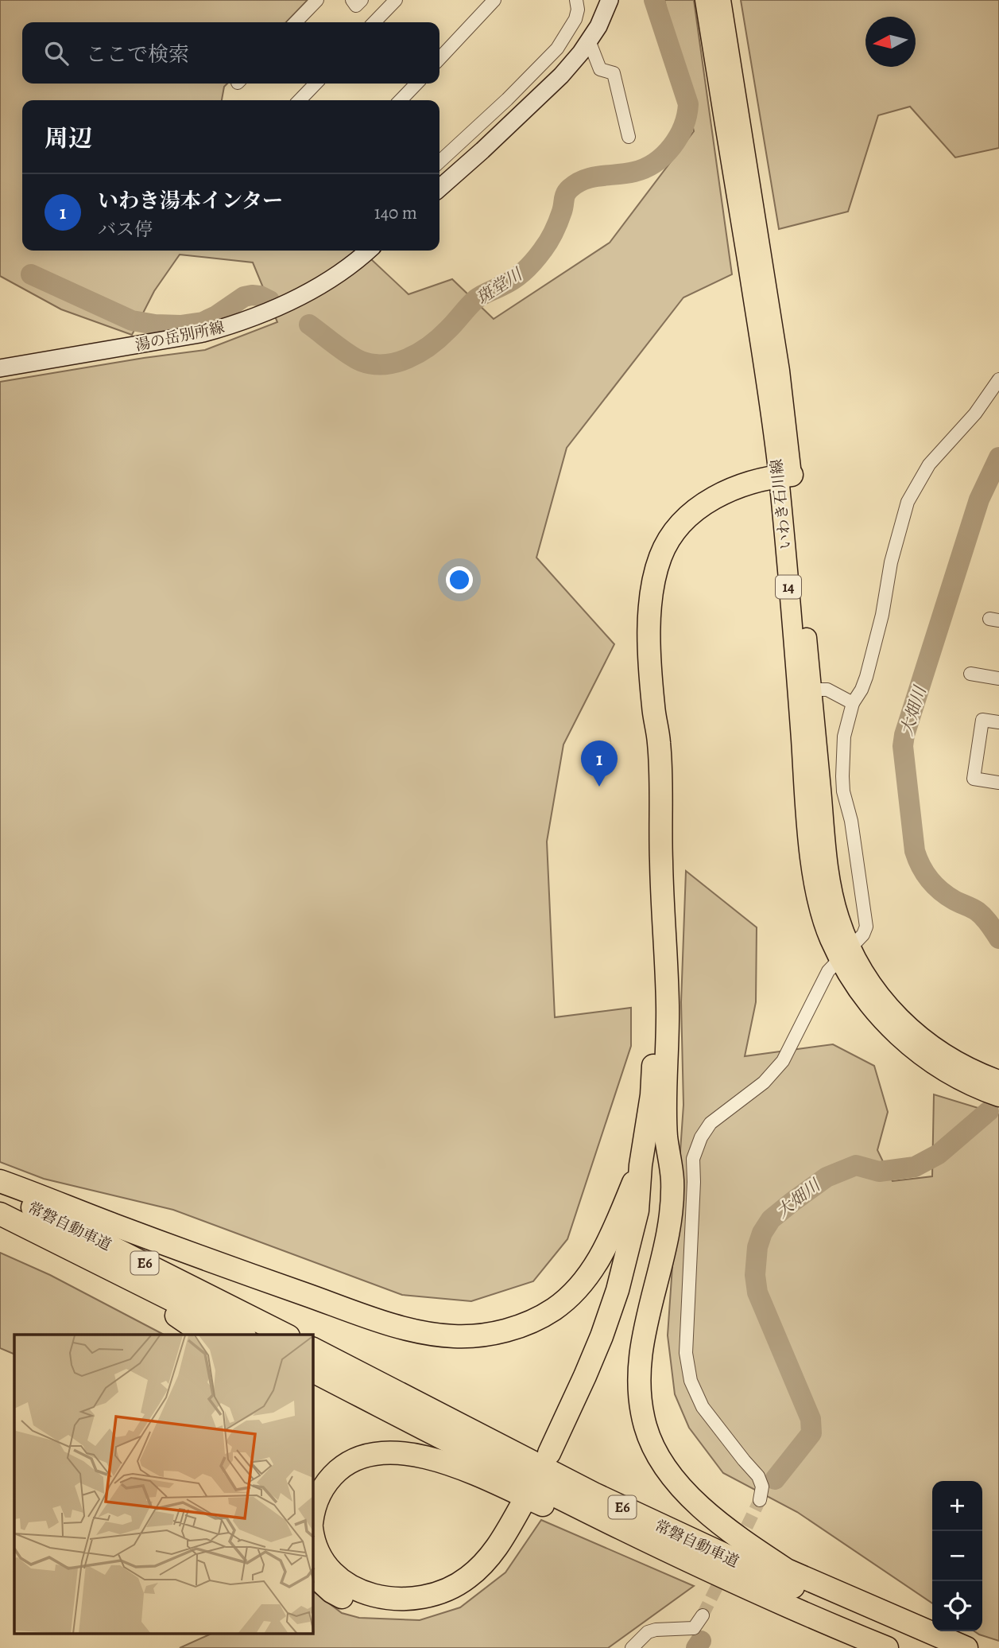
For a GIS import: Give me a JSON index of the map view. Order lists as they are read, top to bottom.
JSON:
{
  "streets": {
    "highway": ["常磐自動車道", "E6"],
    "main road": ["湯の岳別所線", "いわき石川線", "14"]
  },
  "water": ["斑堂川", "大畑川"],
  "north": "left",
  "page": {
    "search": "ここで検索",
    "heading": "周辺",
    "list": [
      {
        "mark": "1",
        "name": "いわき湯本インター",
        "note": "バス停",
        "value": "140 m"
      }
    ],
    "pins": "1",
    "map_buttons": ["+", "−"]
  }
}
